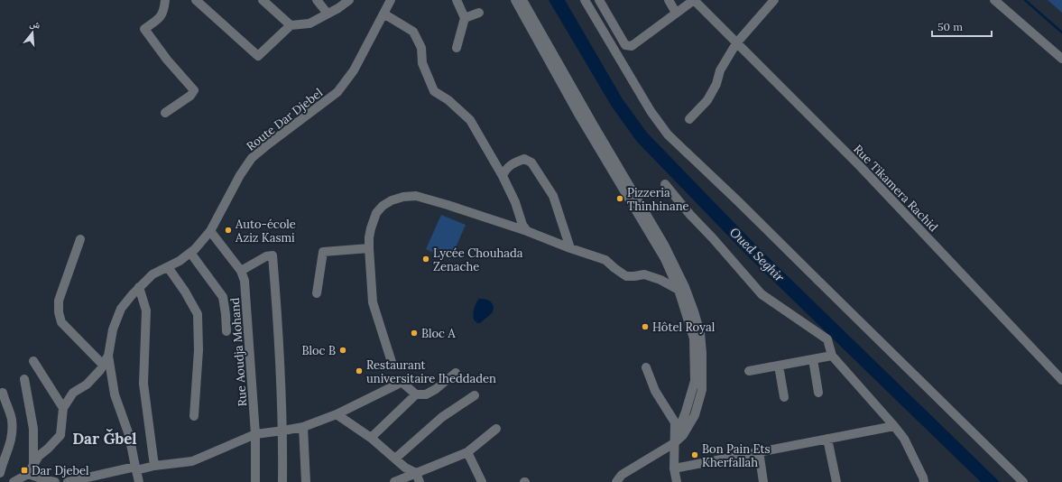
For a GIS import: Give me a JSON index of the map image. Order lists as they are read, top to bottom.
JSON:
{
  "streets": {
    "street": ["Route Dar Djebel", "Rue Tikamera Rachid", "Rue Aoudja Mohand"]
  },
  "crossings": [
    ["Route Dar Djebel", "Rue Aoudja Mohand"]
  ],
  "districts": ["Dar Ǧbel"],
  "water": ["Oued Seghir"],
  "places": {
    "other": [
      "Pizzeria Thinhinane",
      "Auto-école Aziz Kasmi",
      "Lycée Chouhada Zenache",
      "Hôtel Royal",
      "Bloc A",
      "Bloc B",
      "Restaurant universitaire Iheddaden",
      "Bon Pain Ets Kherfallah"
    ],
    "transit": ["Dar Djebel"]
  },
  "scale_bar": "50 m",
  "north": "top"
}
